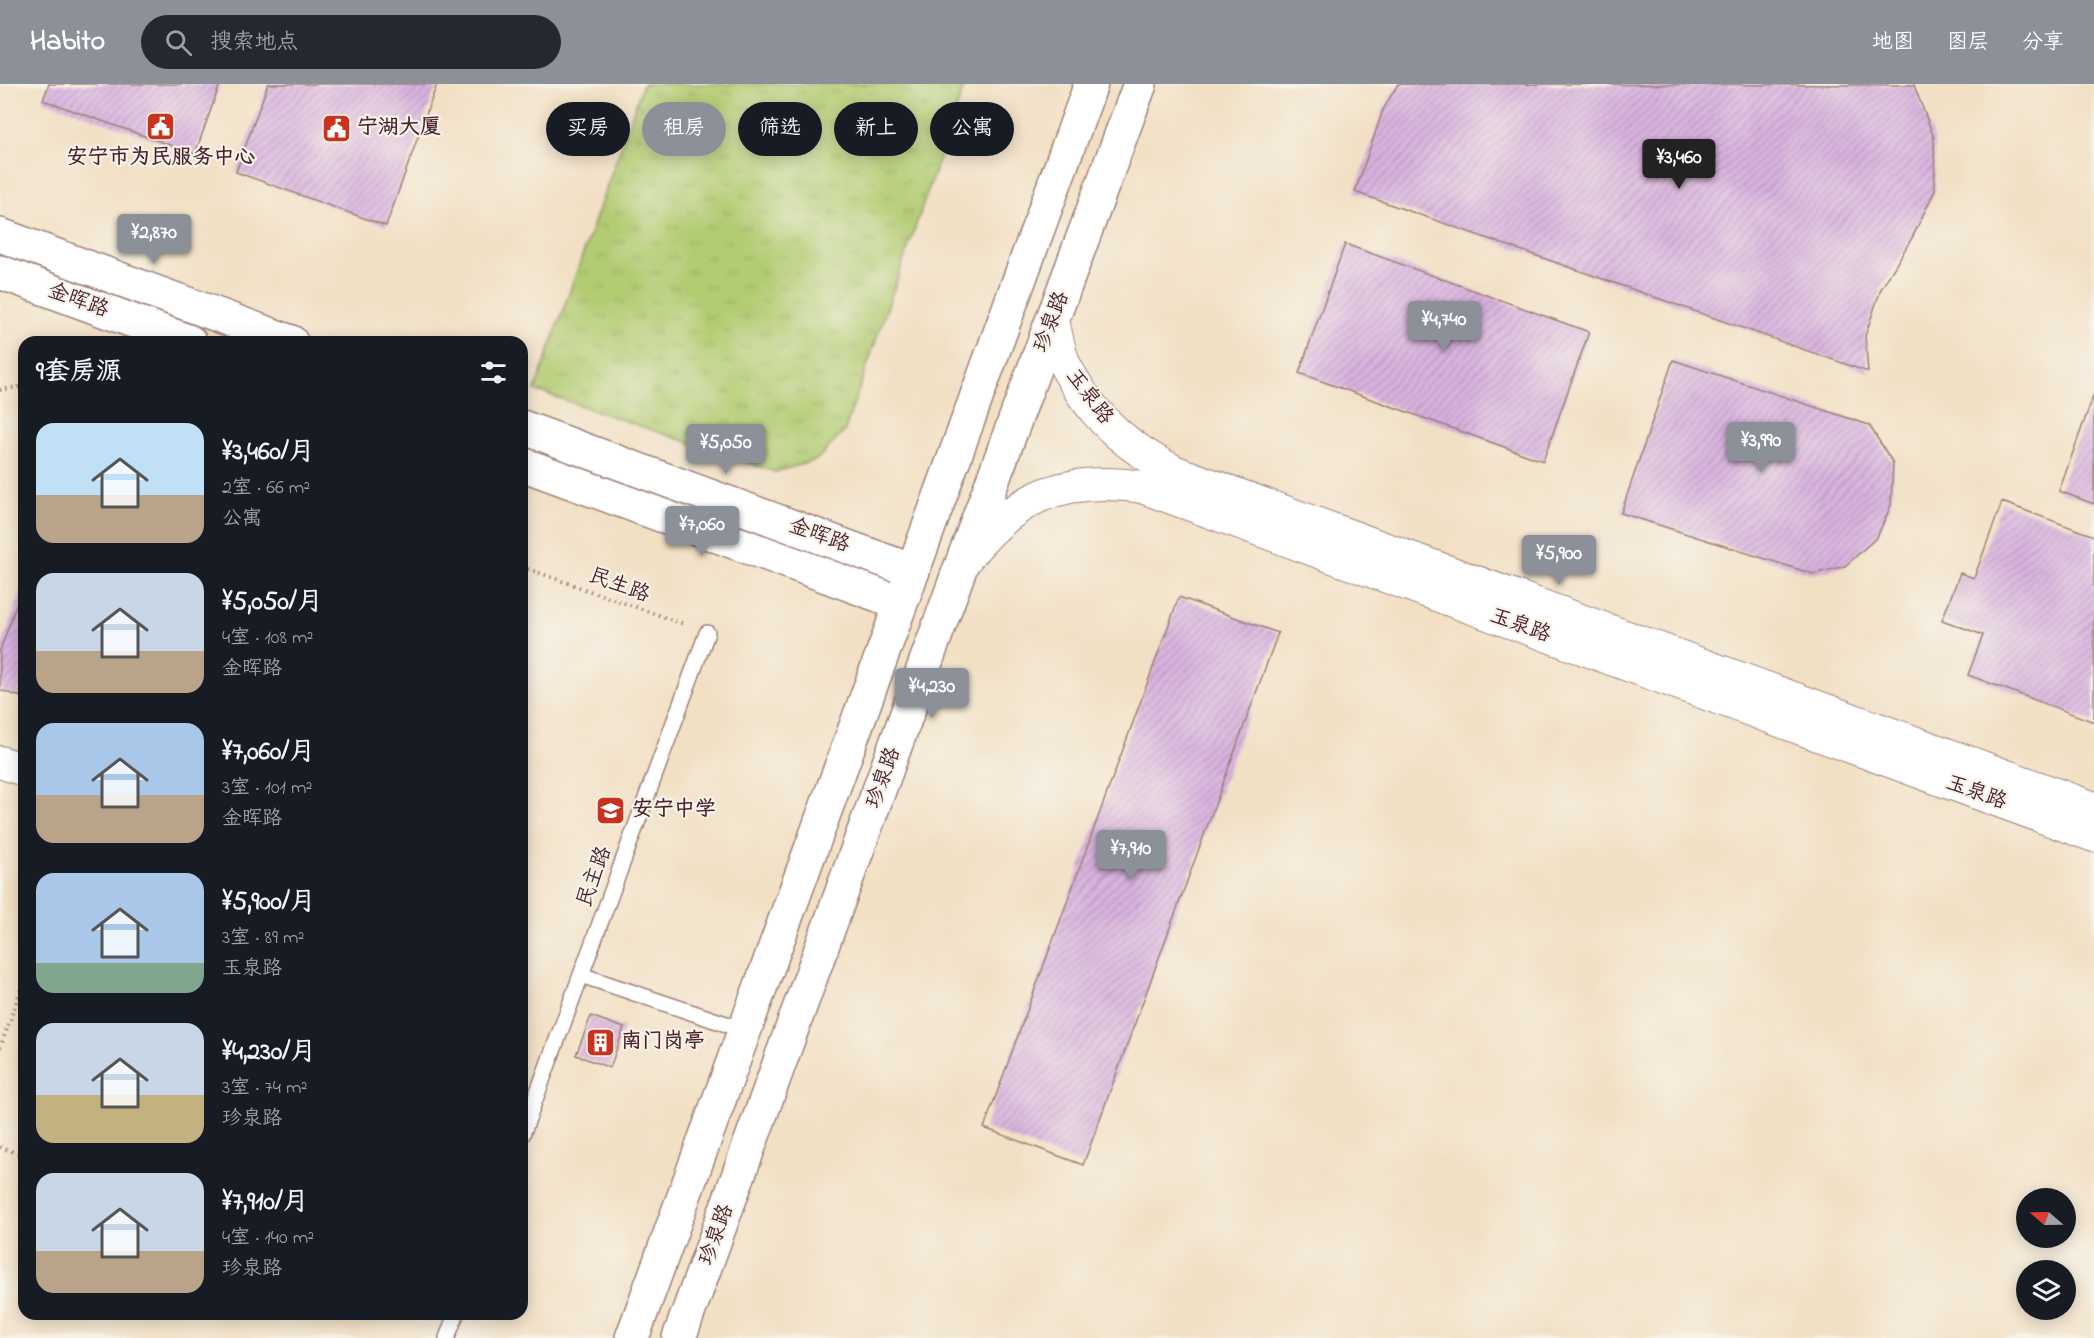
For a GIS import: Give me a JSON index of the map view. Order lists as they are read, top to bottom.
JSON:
{
  "streets": {
    "main road": ["金晖路", "珍泉路"],
    "street": ["玉泉路"],
    "lane": ["民主路"],
    "path": ["民生路"]
  },
  "crossings": [
    ["珍泉路", "玉泉路"],
    ["民生路", "民主路"]
  ],
  "places": {
    "public building": ["安宁市为民服务中心", "宁湖大厦"],
    "school or university": ["安宁中学"],
    "building": ["南门岗亭"]
  },
  "north": "left",
  "page": {
    "header": "Habito",
    "search": "搜索地点",
    "nav": ["地图", "图层", "分享"],
    "chip": [
      "买房",
      "租房",
      "筛选",
      "新上",
      "公寓"
    ],
    "price": [
      "¥3,460",
      "¥2,870",
      "¥4,740",
      "¥3,990",
      "¥5,050",
      "¥7,060",
      "¥5,900",
      "¥4,230",
      "¥7,910"
    ],
    "heading": "9套房源",
    "list": [
      {
        "name": "¥3,460/月",
        "note": "2室 · 66 m² · 公寓"
      },
      {
        "name": "¥5,050/月",
        "note": "4室 · 108 m² · 金晖路"
      },
      {
        "name": "¥7,060/月",
        "note": "3室 · 101 m² · 金晖路"
      },
      {
        "name": "¥5,900/月",
        "note": "3室 · 89 m² · 玉泉路"
      },
      {
        "name": "¥4,230/月",
        "note": "3室 · 74 m² · 珍泉路"
      },
      {
        "name": "¥7,910/月",
        "note": "4室 · 140 m² · 珍泉路"
      }
    ]
  }
}
